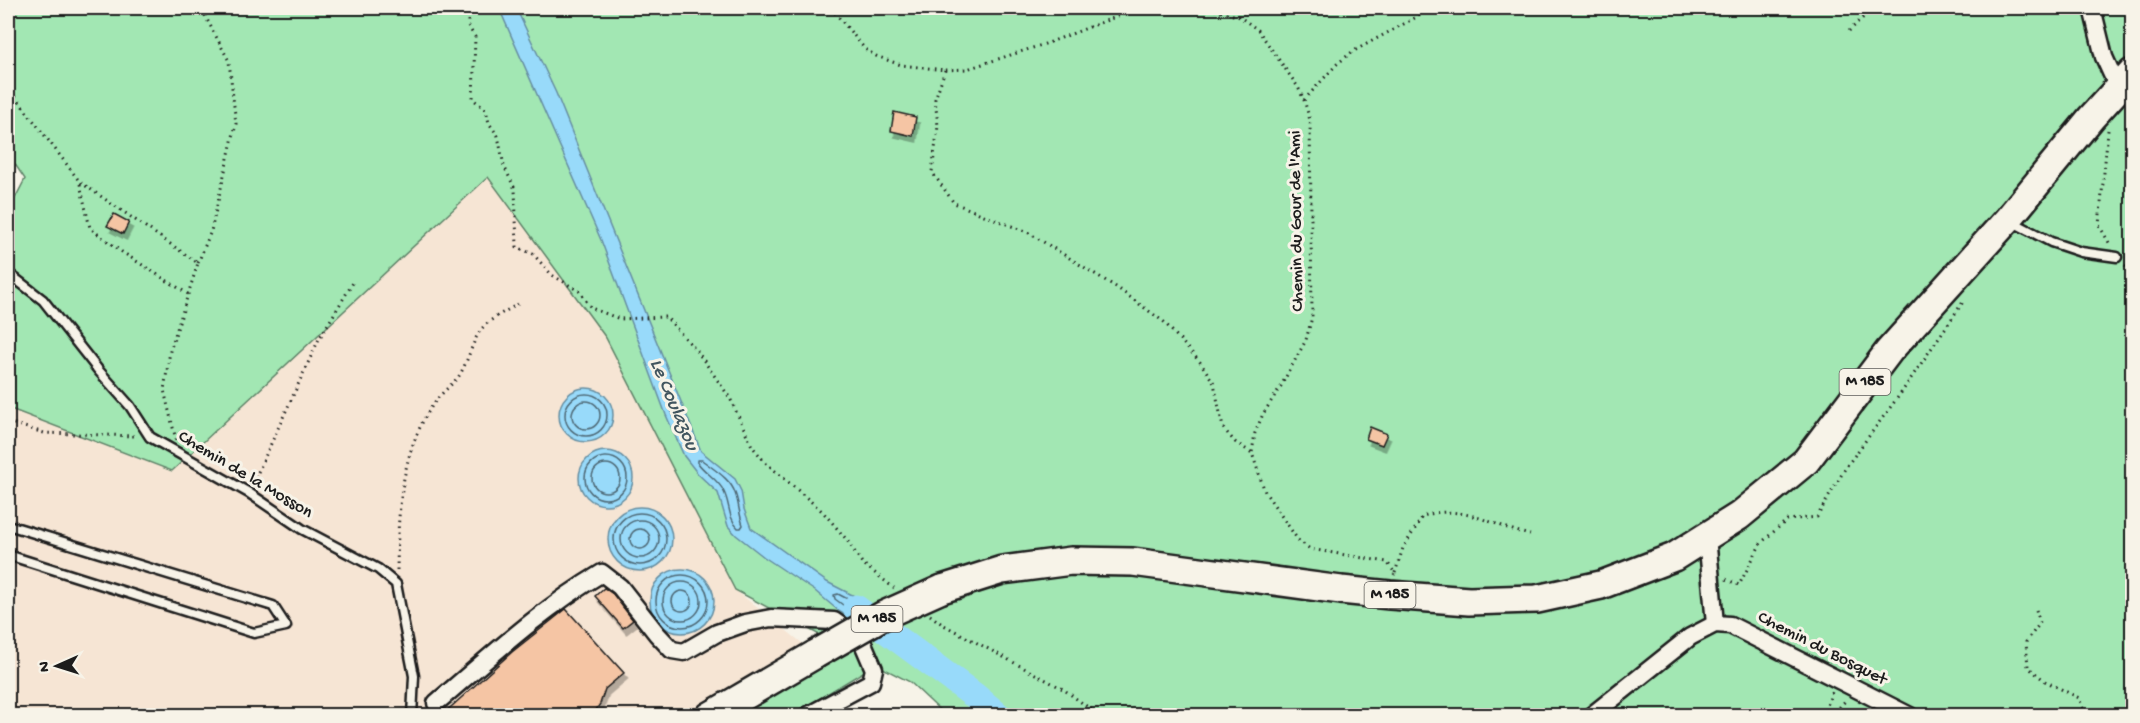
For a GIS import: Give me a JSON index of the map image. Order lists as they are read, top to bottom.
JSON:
{
  "streets": {
    "main road": ["M 185"],
    "street": ["Chemin du Bosquet"],
    "lane": ["Chemin de la Mosson"],
    "path": ["Chemin du Gour de l'Ami"]
  },
  "water": ["Le Coulazou"],
  "north": "left"
}
